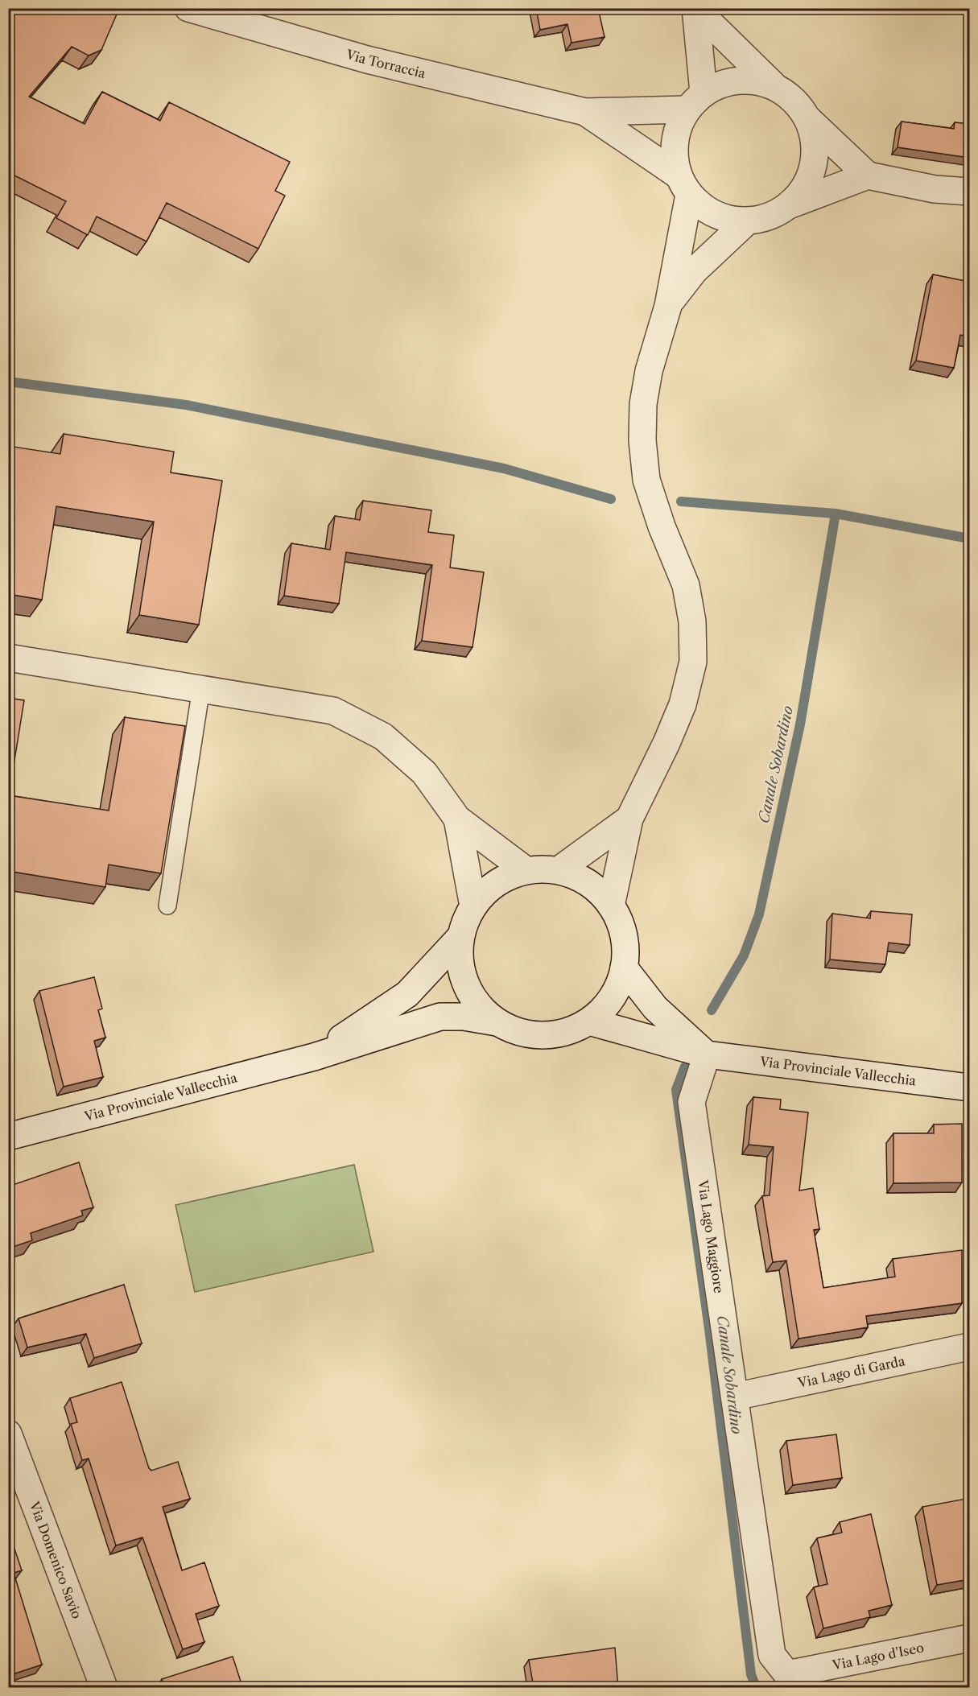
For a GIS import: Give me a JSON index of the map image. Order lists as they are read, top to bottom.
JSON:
{
  "streets": {
    "street": [
      "Via Torraccia",
      "Via Provinciale Vallecchia",
      "Via Lago Maggiore",
      "Via Lago di Garda",
      "Via Domenico Savio",
      "Via Lago d'Iseo"
    ]
  },
  "crossings": [
    ["Via Provinciale Vallecchia", "Via Lago Maggiore"],
    ["Via Lago Maggiore", "Via Lago di Garda"],
    ["Via Lago Maggiore", "Via Lago d'Iseo"]
  ],
  "water": ["Canale Sobardino"]
}
